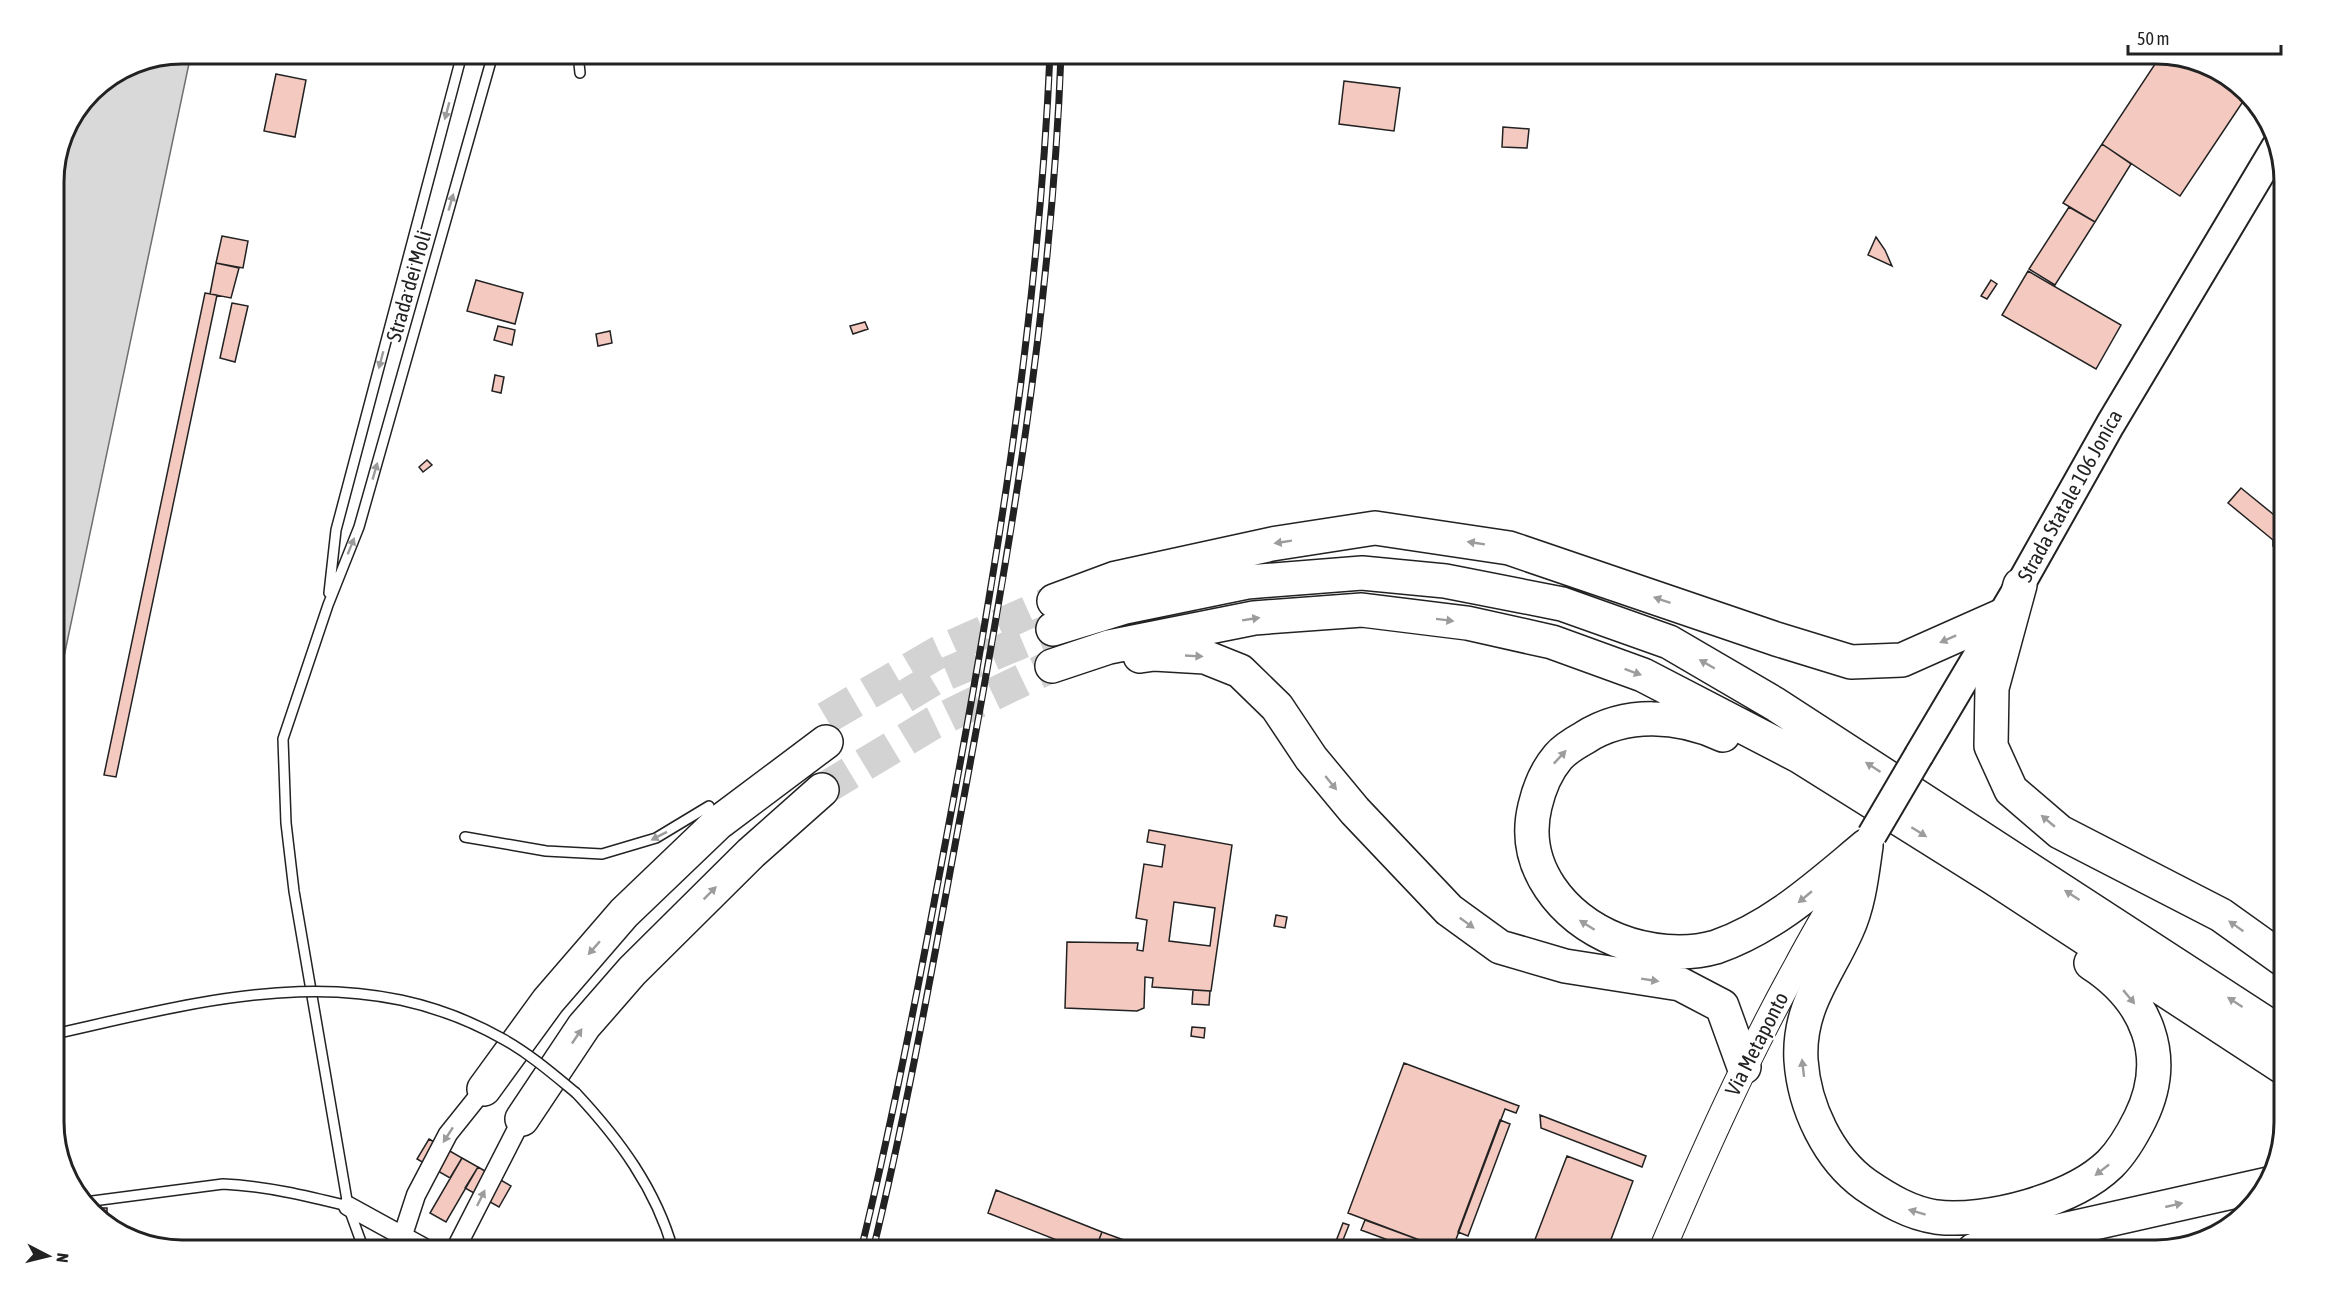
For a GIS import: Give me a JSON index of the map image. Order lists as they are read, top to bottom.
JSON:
{
  "streets": {
    "main road": ["Strada Statale 106 Jonica", "Via Metaponto"],
    "lane": ["Strada dei Moli"]
  },
  "crossings": [
    ["Strada Statale 106 Jonica", "Via Metaponto"]
  ],
  "scale_bar": "50 m",
  "north": "right"
}
